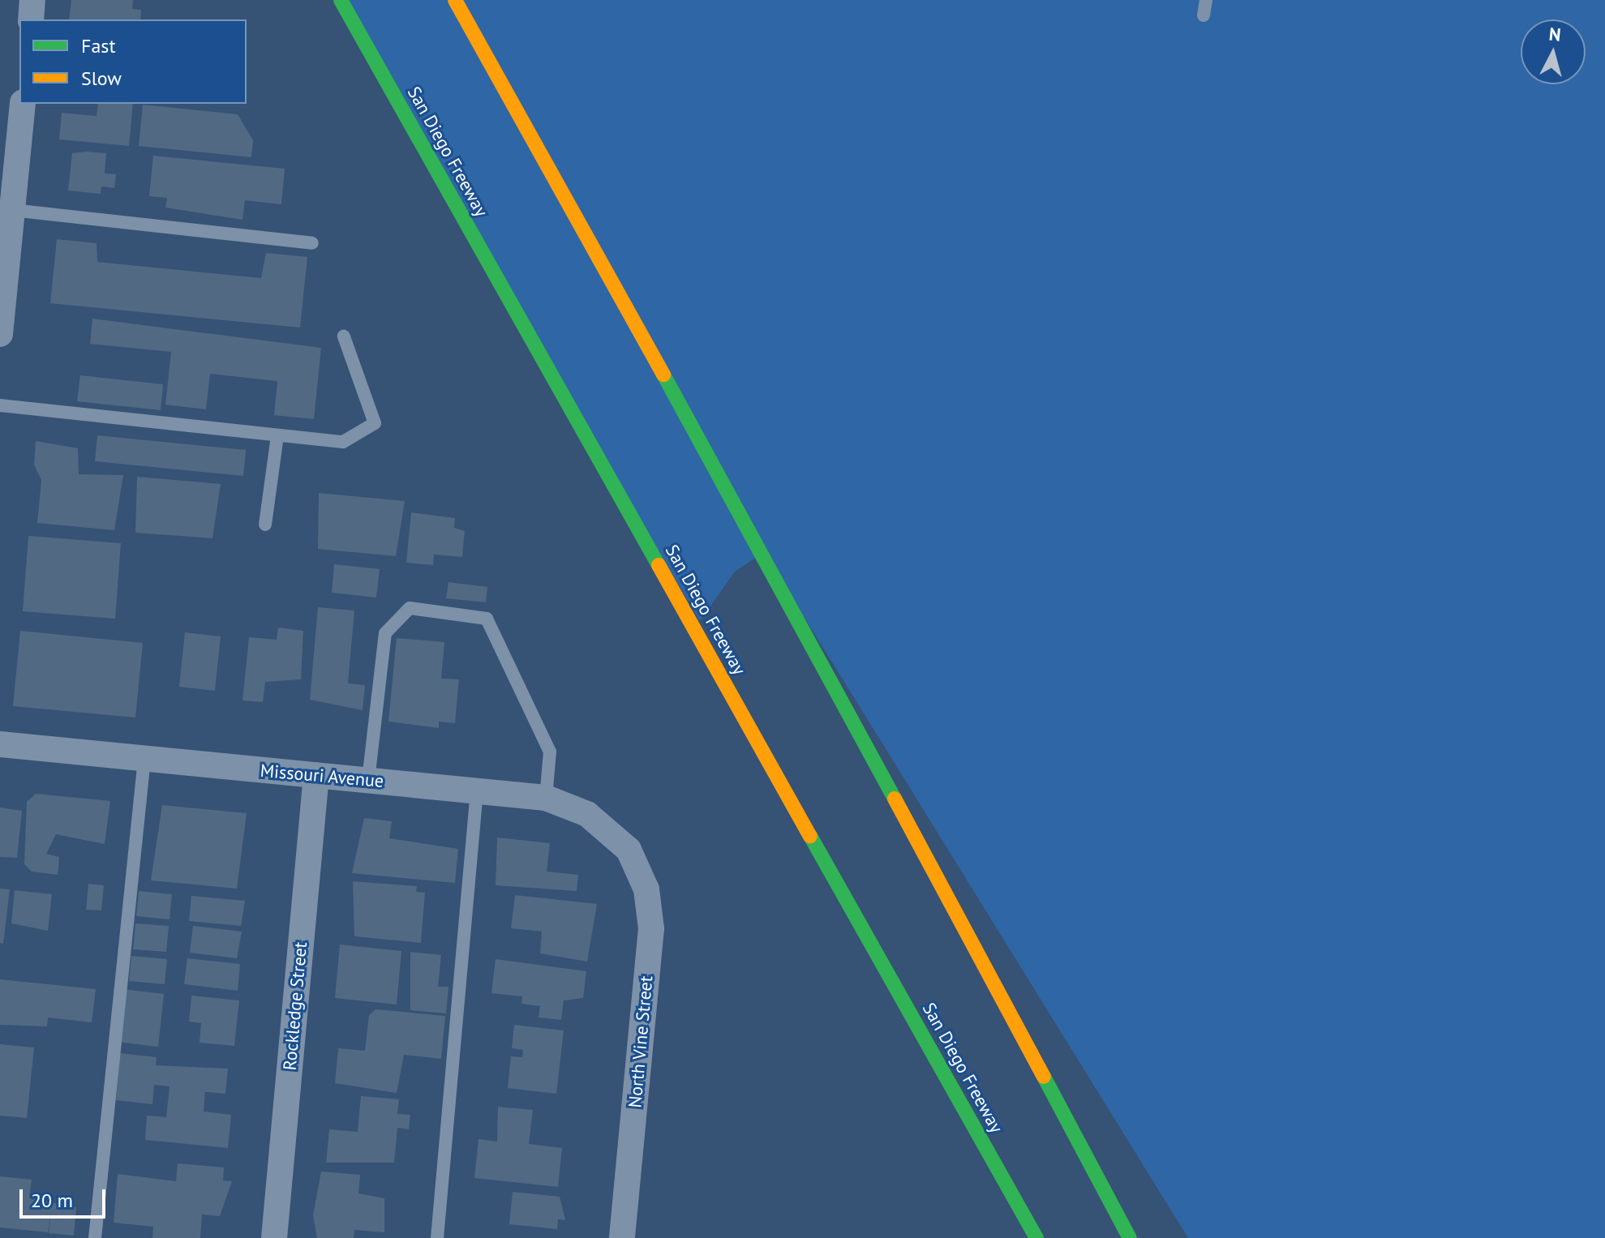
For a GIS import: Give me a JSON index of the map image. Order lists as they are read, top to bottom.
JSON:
{
  "streets": {
    "highway": ["San Diego Freeway"],
    "street": ["Missouri Avenue", "Rockledge Street", "North Vine Street"]
  },
  "crossings": [
    ["Missouri Avenue", "Rockledge Street"],
    ["Missouri Avenue", "North Vine Street"]
  ],
  "legend": ["Fast", "Slow"],
  "scale_bar": "20 m",
  "north": "top"
}
